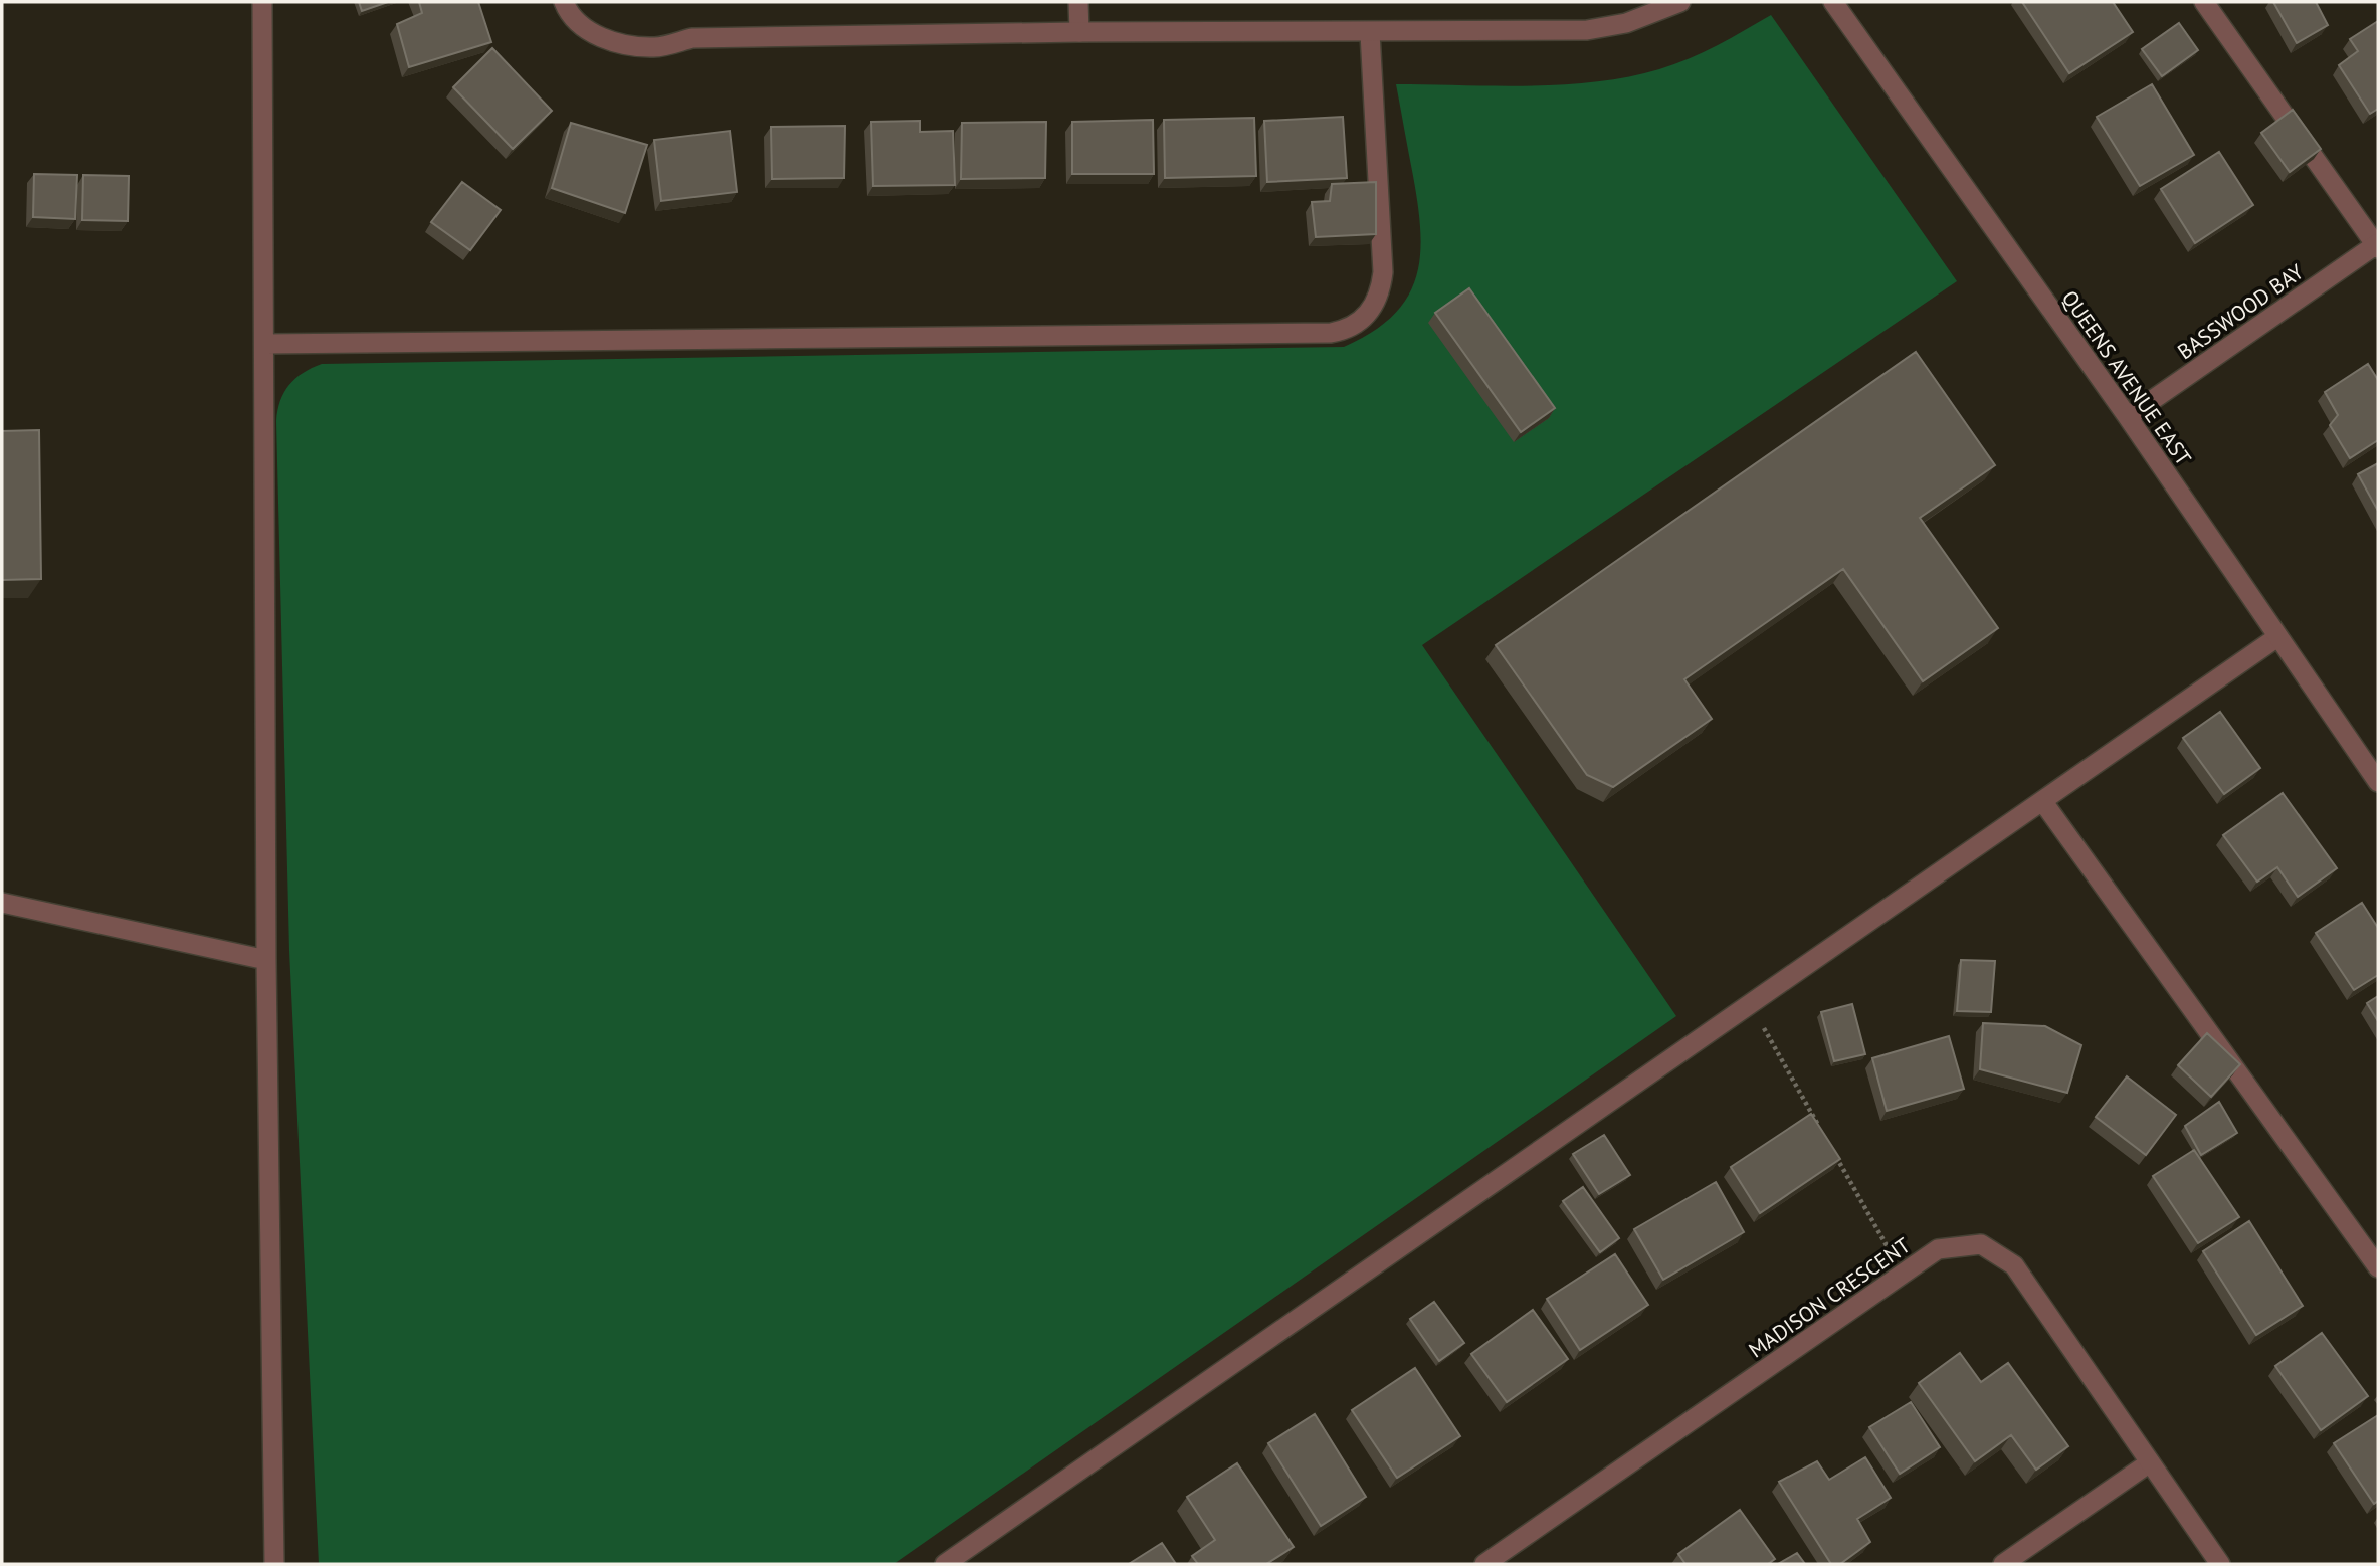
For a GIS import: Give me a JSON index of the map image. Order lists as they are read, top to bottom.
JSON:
{
  "streets": {
    "street": ["BASSWOOD BAY", "QUEENS AVENUE EAST", "MADISON CRESCENT"]
  },
  "crossings": [
    ["BASSWOOD BAY", "QUEENS AVENUE EAST"]
  ]
}
